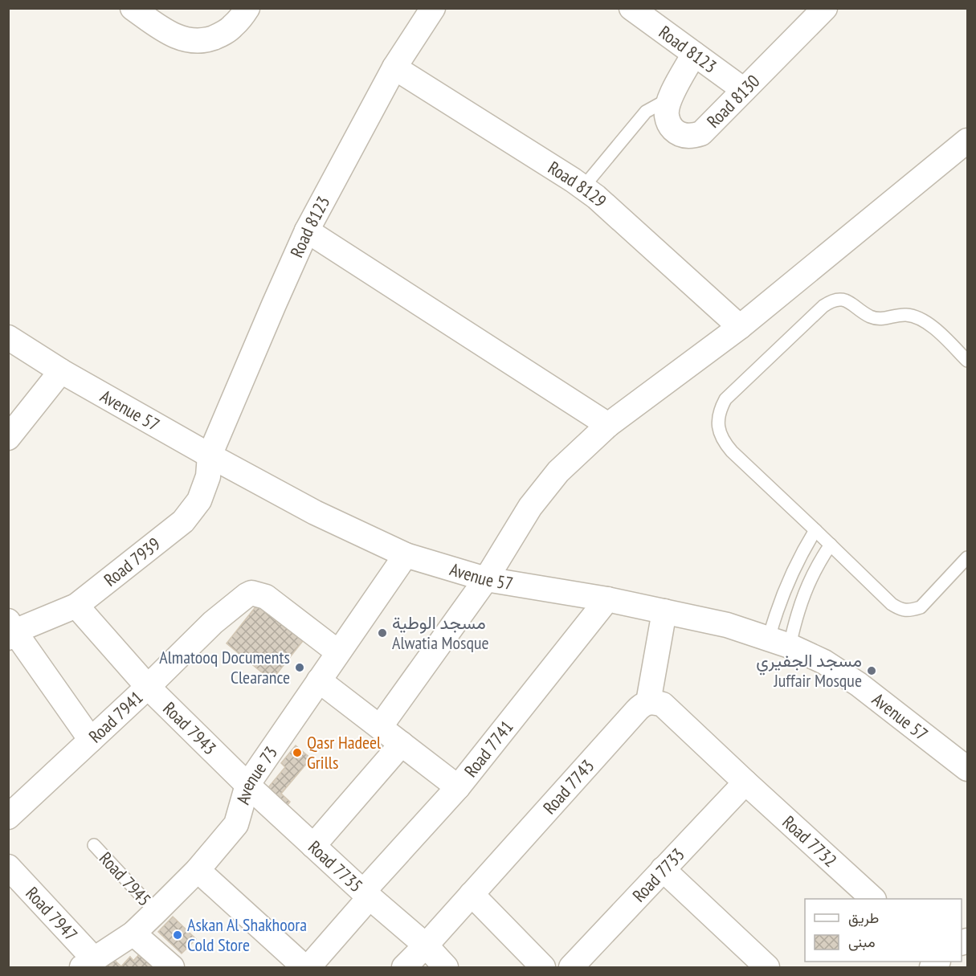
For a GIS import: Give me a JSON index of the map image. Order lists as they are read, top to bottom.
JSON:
{
  "streets": {
    "street": [
      "Road 8123",
      "Road 8130",
      "Road 8129",
      "Avenue 57",
      "Road 7939",
      "Road 7941",
      "Road 7943",
      "Road 7741",
      "Avenue 73",
      "Road 7743",
      "Road 7732",
      "Road 7735",
      "Road 7733",
      "Road 7947"
    ],
    "lane": ["Road 7945"]
  },
  "crossings": [
    ["Road 8123", "Road 8130"],
    ["Road 8123", "Road 8129"],
    ["Road 8123", "Avenue 57"],
    ["Road 8123", "Road 7939"],
    ["Avenue 57", "Road 7939"],
    ["Avenue 57", "Road 7741"],
    ["Avenue 57", "Avenue 73"],
    ["Road 7939", "Road 7943"],
    ["Road 7941", "Road 7943"],
    ["Road 7941", "Avenue 73"],
    ["Road 7943", "Avenue 73"],
    ["Road 7943", "Road 7735"],
    ["Road 7741", "Road 7735"],
    ["Avenue 73", "Road 7735"],
    ["Avenue 73", "Road 7945"],
    ["Avenue 73", "Road 7947"],
    ["Road 7743", "Road 7735"],
    ["Road 7732", "Road 7733"]
  ],
  "places": [
    "مسجد الوطية Alwatia Mosque",
    "Almatooq Documents Clearance",
    "مسجد الجفيري Juffair Mosque",
    "Qasr Hadeel Grills",
    "Askan Al Shakhoora Cold Store"
  ],
  "legend": ["طريق", "مبنى"]
}
